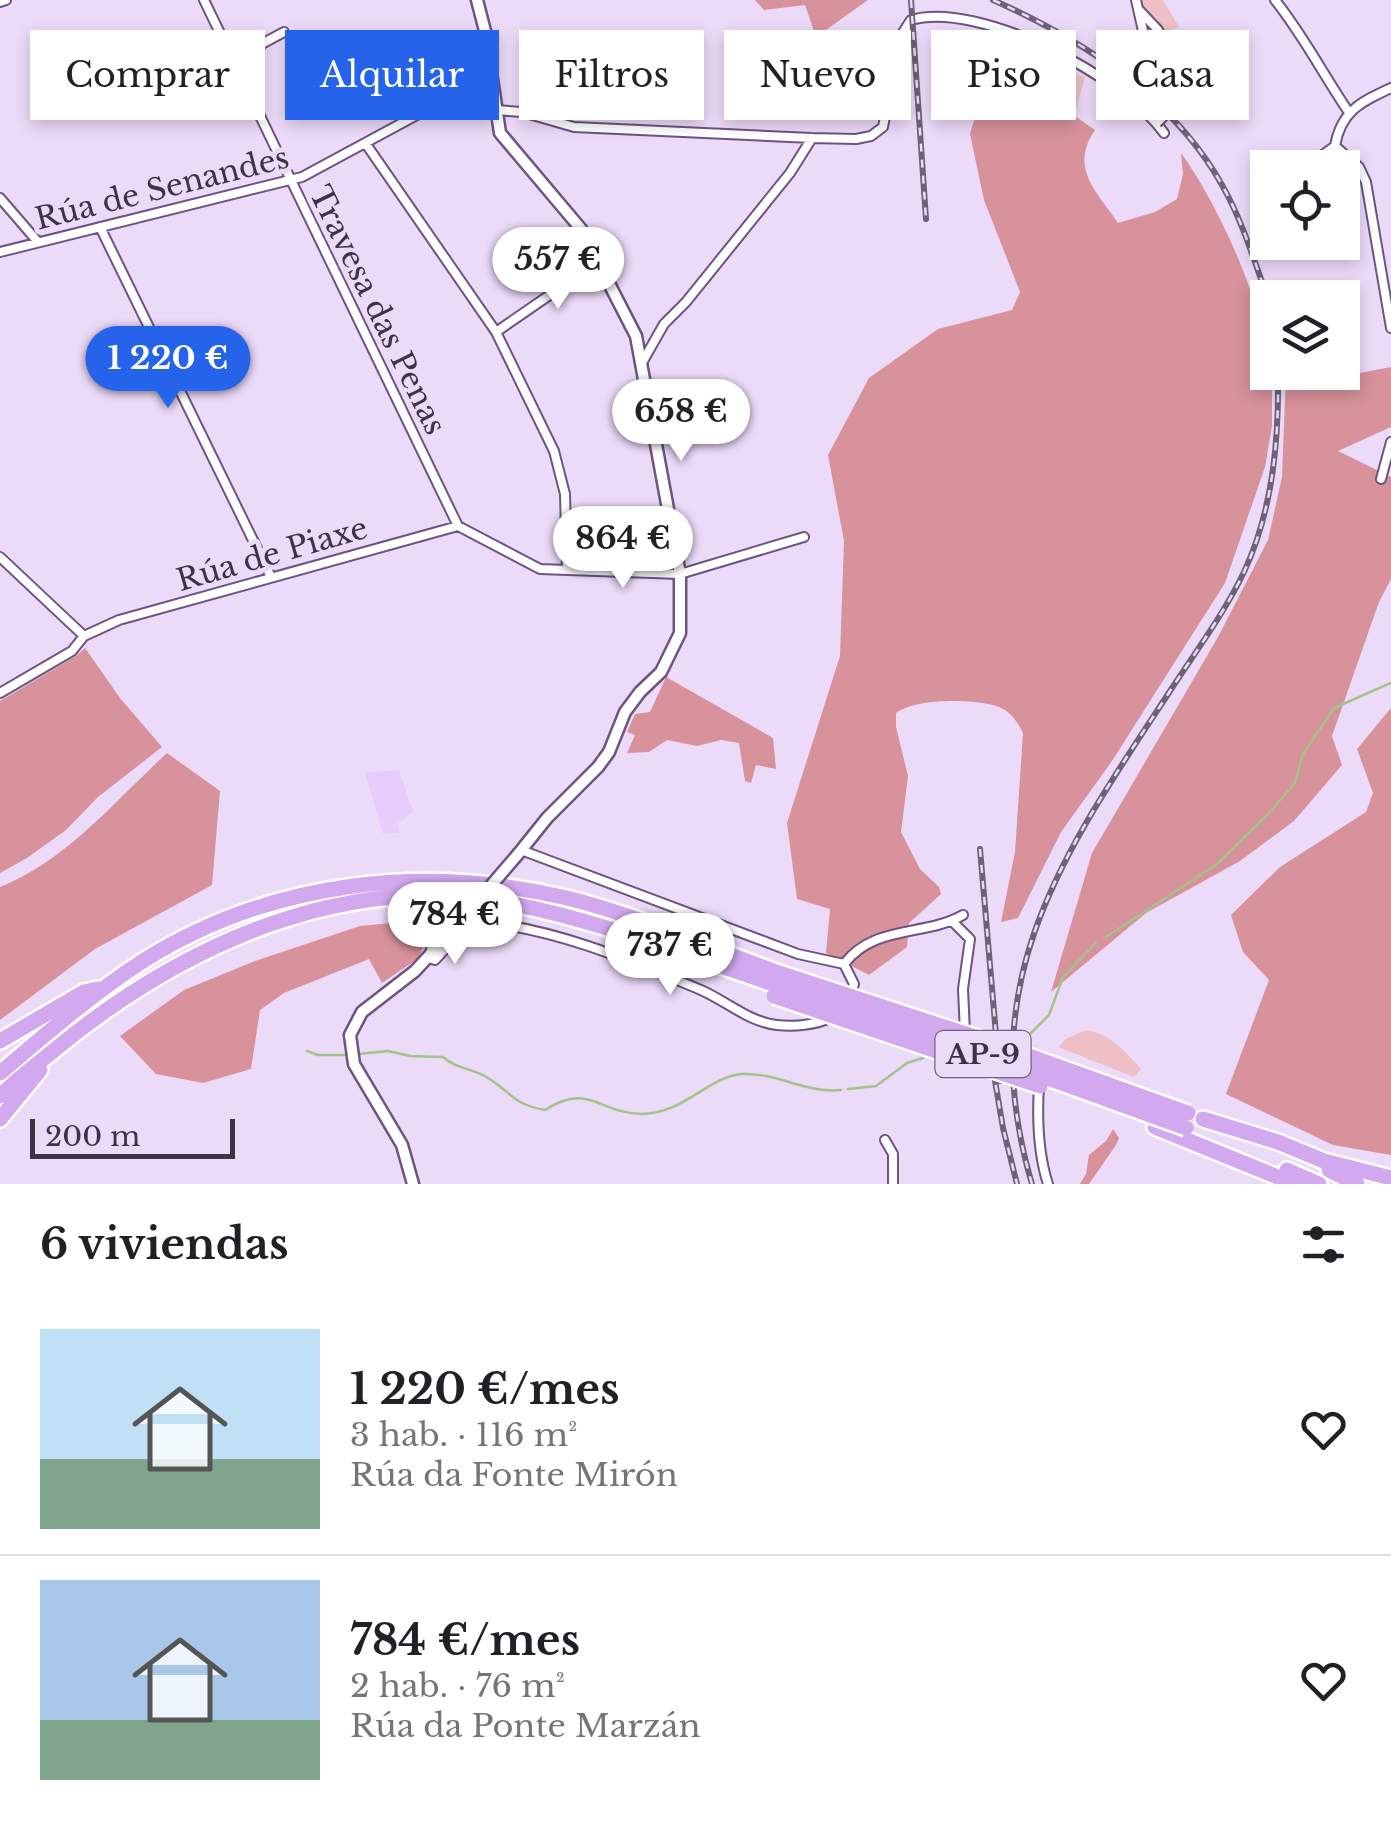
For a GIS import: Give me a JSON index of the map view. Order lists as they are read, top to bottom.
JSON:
{
  "streets": {
    "highway": ["AP-9"],
    "street": ["Rúa de Senandes", "Travesa das Penas", "Rúa de Piaxe"]
  },
  "crossings": [
    ["Rúa de Senandes", "Travesa das Penas"],
    ["Travesa das Penas", "Rúa de Piaxe"]
  ],
  "scale_bar": "200 m",
  "page": {
    "chip": [
      "Comprar",
      "Alquilar",
      "Filtros",
      "Nuevo",
      "Piso",
      "Casa"
    ],
    "price": [
      "557 €",
      "1 220 €",
      "658 €",
      "864 €",
      "784 €",
      "737 €"
    ],
    "scale": "200 m",
    "heading": "6 viviendas",
    "list": [
      {
        "name": "1 220 €/mes",
        "note": "3 hab. · 116 m² · Rúa da Fonte Mirón"
      },
      {
        "name": "784 €/mes",
        "note": "2 hab. · 76 m² · Rúa da Ponte Marzán"
      }
    ]
  }
}
